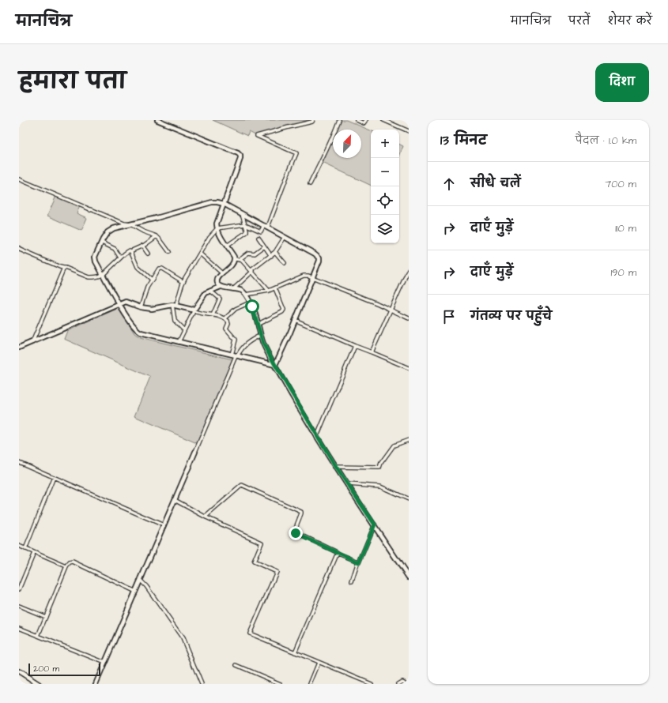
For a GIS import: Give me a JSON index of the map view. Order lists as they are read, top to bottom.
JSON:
{
  "scale_bar": "200 m",
  "north": "top right",
  "page": {
    "header": "मानचित्र",
    "nav": ["मानचित्र", "परतें", "शेयर करें"],
    "title": "हमारा पता",
    "buttons": "दिशा",
    "heading": ["13 मिनट", "पैदल · 1.0 km"],
    "map_buttons": ["+", "−"],
    "list": [
      ["सीधे चलें", "700 m"],
      ["दाएँ मुड़ें", "110 m"],
      ["दाएँ मुड़ें", "190 m"],
      "गंतव्य पर पहुँचे"
    ],
    "scale": "200 m"
  }
}
